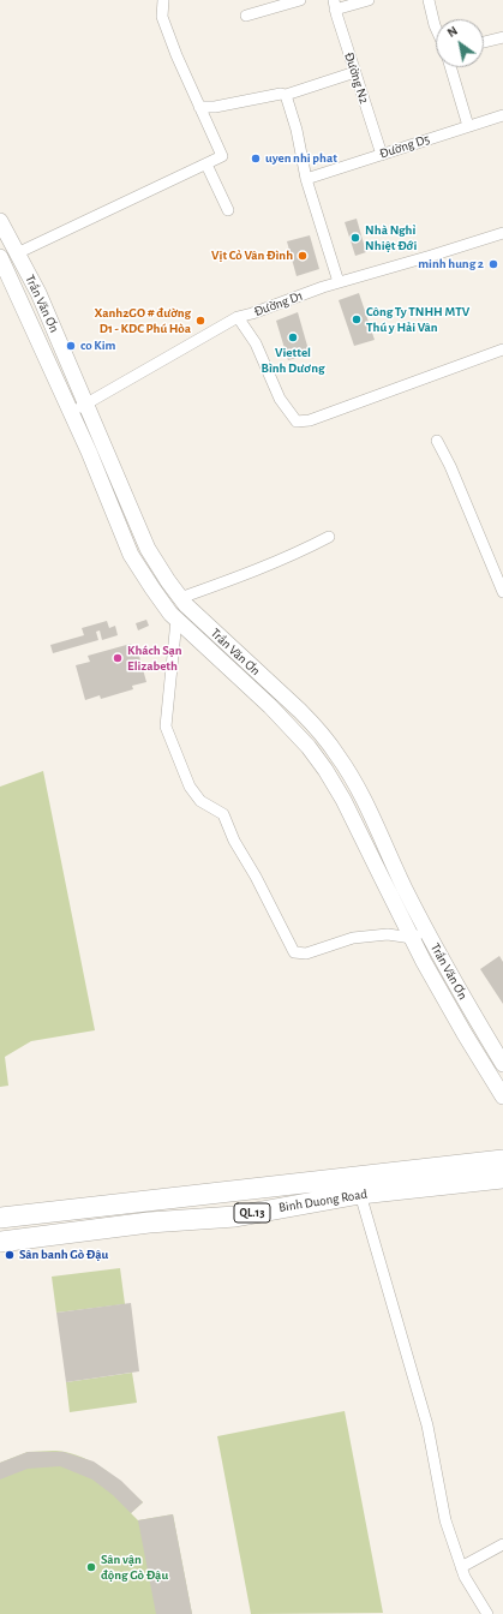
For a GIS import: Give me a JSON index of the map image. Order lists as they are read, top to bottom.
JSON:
{
  "streets": {
    "highway": ["Binh Duong Road", "QL.13"],
    "street": [
      "Đường N2",
      "Đường D5",
      "Trần Văn Ơn",
      "Đường D1"
    ]
  },
  "crossings": [
    ["Đường N2", "Đường D5"],
    ["Trần Văn Ơn", "Đường D1"]
  ],
  "places": [
    "uyen nhi phat",
    "Nhà Nghỉ Nhiệt Đới",
    "Vịt Cỏ Vân Đình",
    "minh hung 2",
    "Công Ty TNHH MTV Thú y Hải Vân",
    "Xanh2GO # đường D1 - KDC Phú Hòa",
    "Viettel Bình Dương",
    "co Kim",
    "Khách Sạn Elizabeth",
    "Sân banh Gò Đậu",
    "Sân vận động Gò Đậu"
  ],
  "north": "top left"
}
